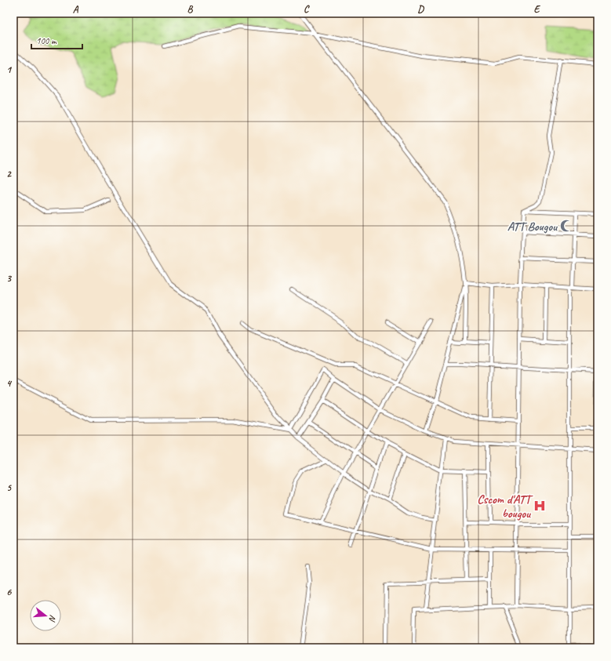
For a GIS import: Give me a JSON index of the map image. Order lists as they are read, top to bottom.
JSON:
{
  "places": {
    "mosque": ["ATT Bougou"],
    "hospital": ["Cscom d'ATT bougou"]
  },
  "scale_bar": "100 m",
  "north": "right",
  "grid": {
    "columns": [
      "A",
      "B",
      "C",
      "D",
      "E"
    ],
    "rows": [
      "1",
      "2",
      "3",
      "4",
      "5",
      "6"
    ]
  }
}
